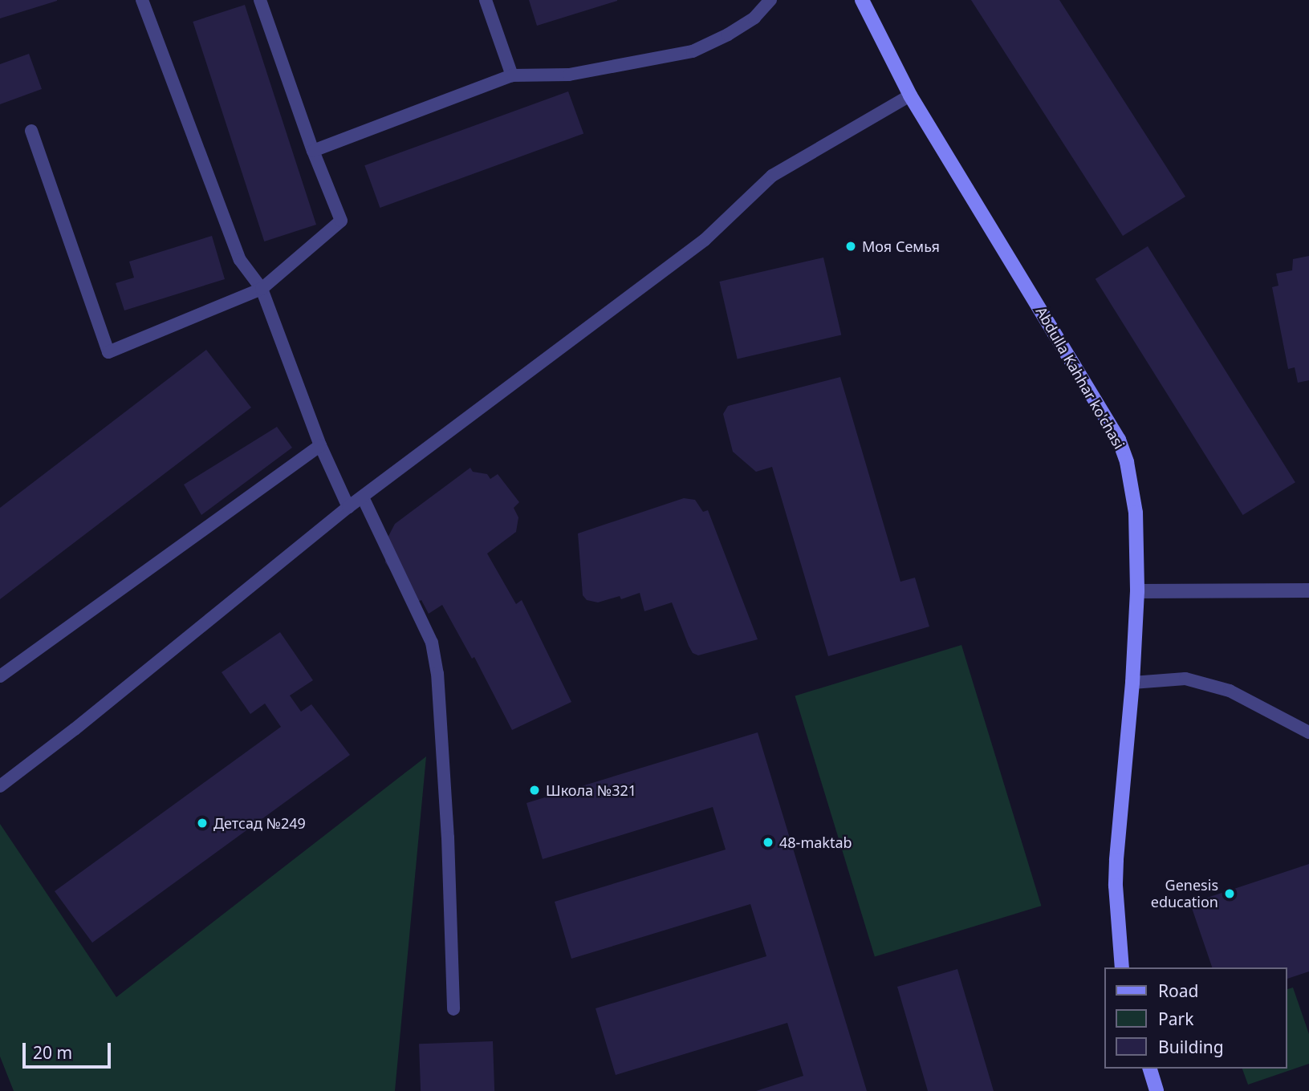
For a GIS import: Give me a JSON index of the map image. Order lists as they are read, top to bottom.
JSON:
{
  "streets": {
    "street": ["Abdulla Kahhar ko'chasi"]
  },
  "places": [
    "Моя Семья",
    "Школа №321",
    "Детсад №249",
    "48-maktab",
    "Genesis education"
  ],
  "legend": ["Road", "Park", "Building"],
  "scale_bar": "20 m"
}
